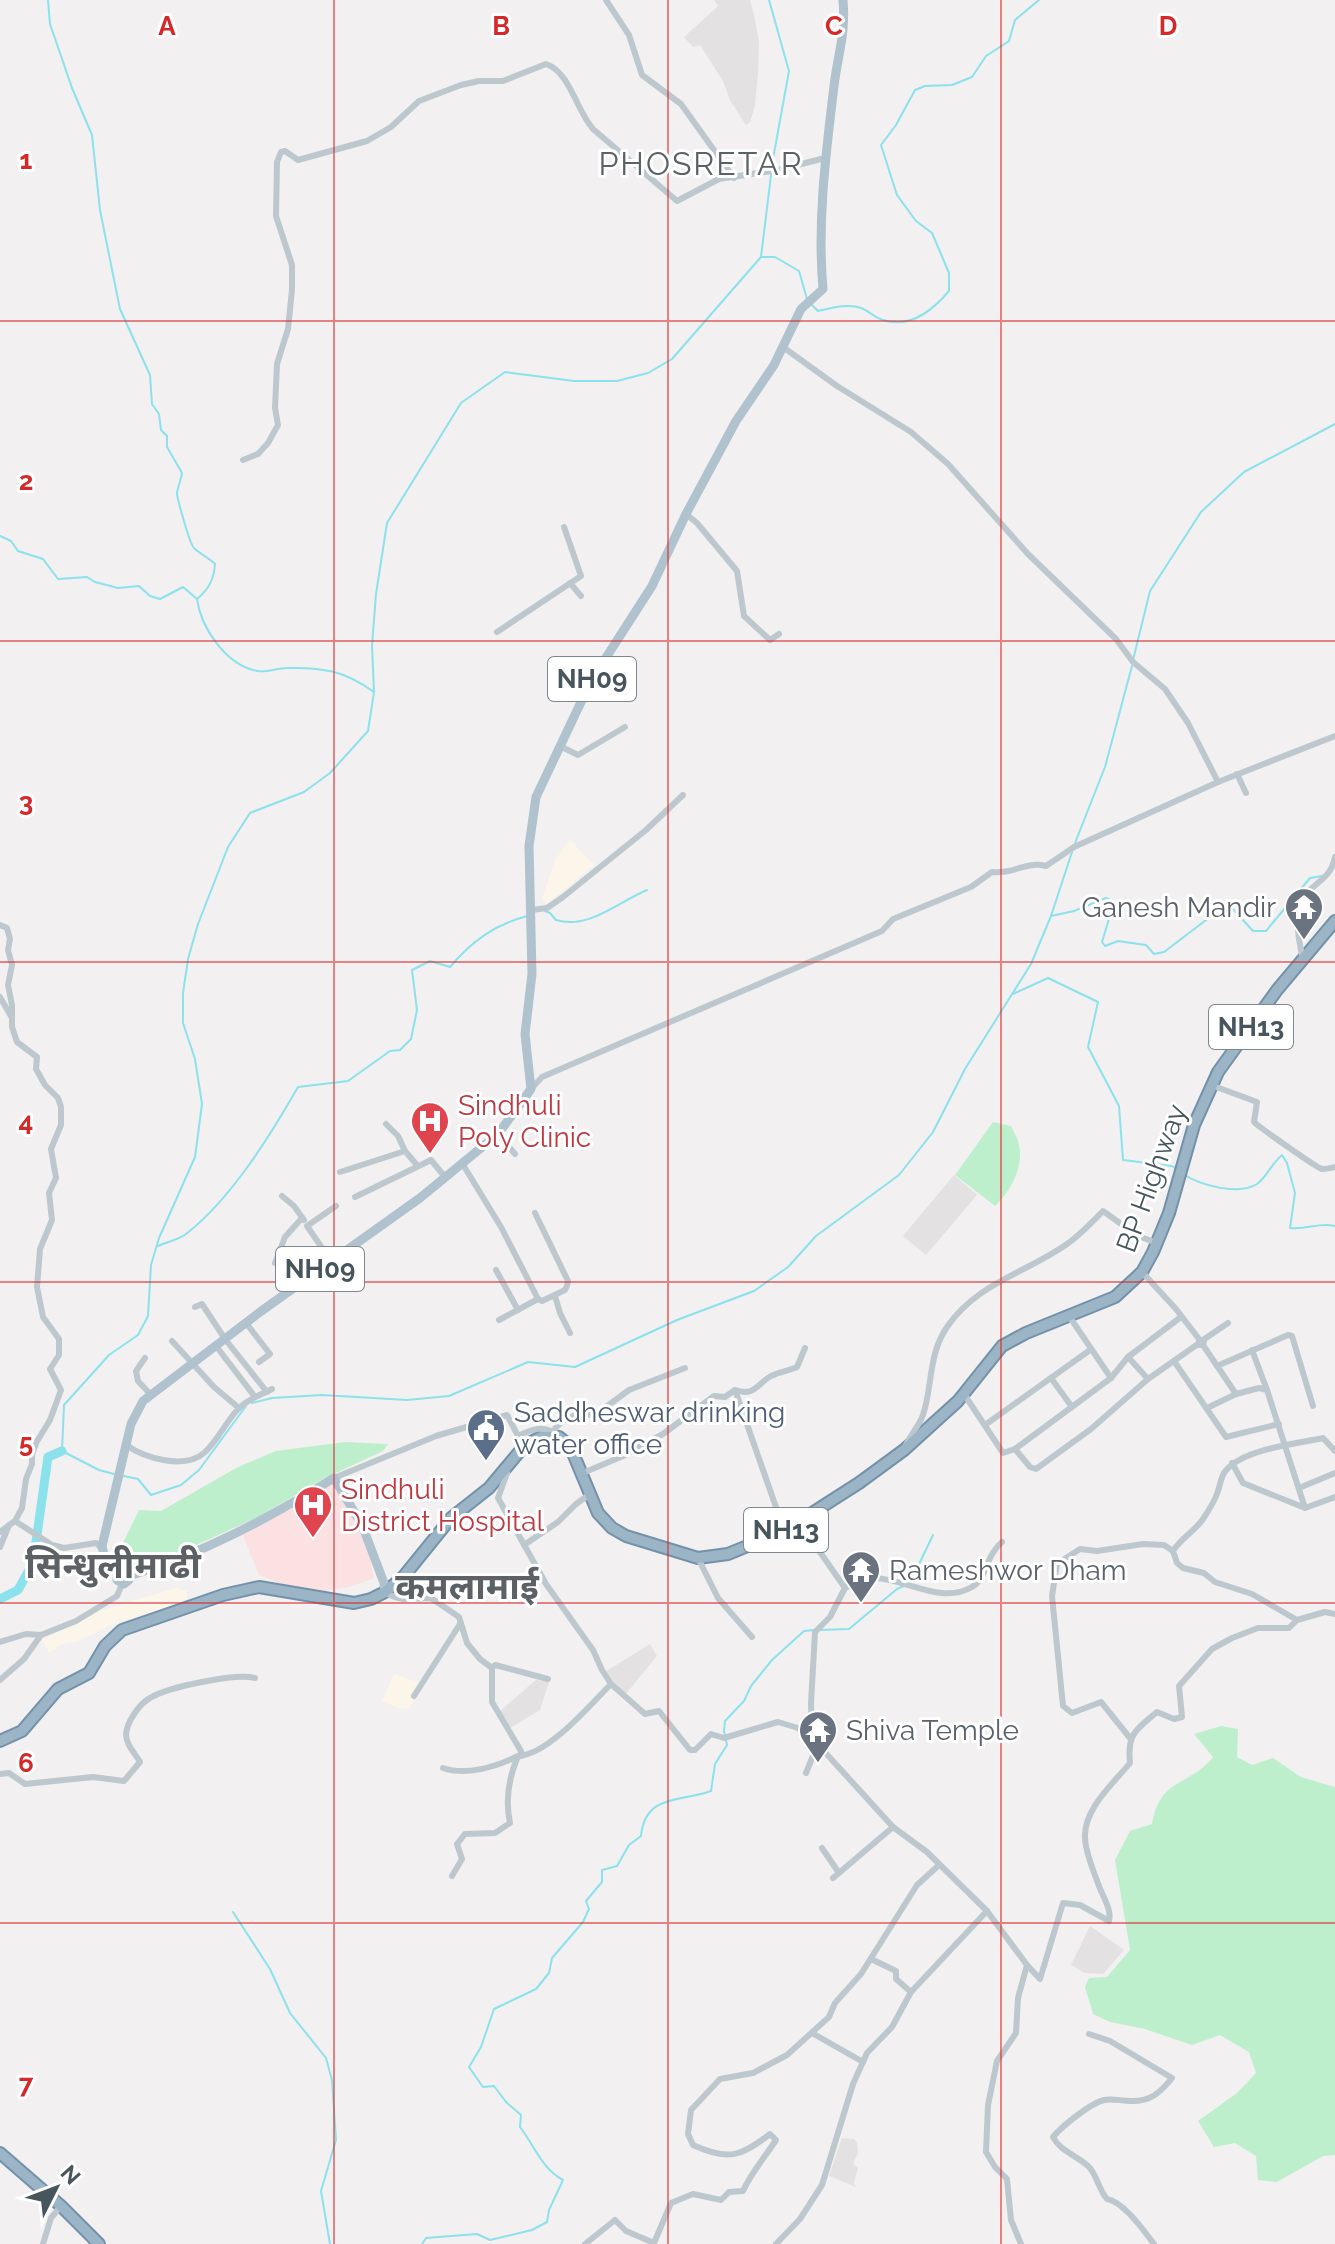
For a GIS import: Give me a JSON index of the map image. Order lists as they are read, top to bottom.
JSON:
{
  "streets": {
    "highway": ["NH13", "BP Highway"],
    "main road": ["NH09"]
  },
  "districts": ["PHOSRETAR", "सिन्धुलीमाढी", "कमलामाई"],
  "places": {
    "temple": ["Ganesh Mandir", "Rameshwor Dham", "Shiva Temple"],
    "hospital": ["Sindhuli Poly Clinic", "Sindhuli District Hospital"],
    "public building": ["Saddheswar drinking water office"]
  },
  "north": "top right",
  "grid": {
    "columns": [
      "A",
      "B",
      "C",
      "D"
    ],
    "rows": [
      "1",
      "2",
      "3",
      "4",
      "5",
      "6",
      "7"
    ]
  }
}
